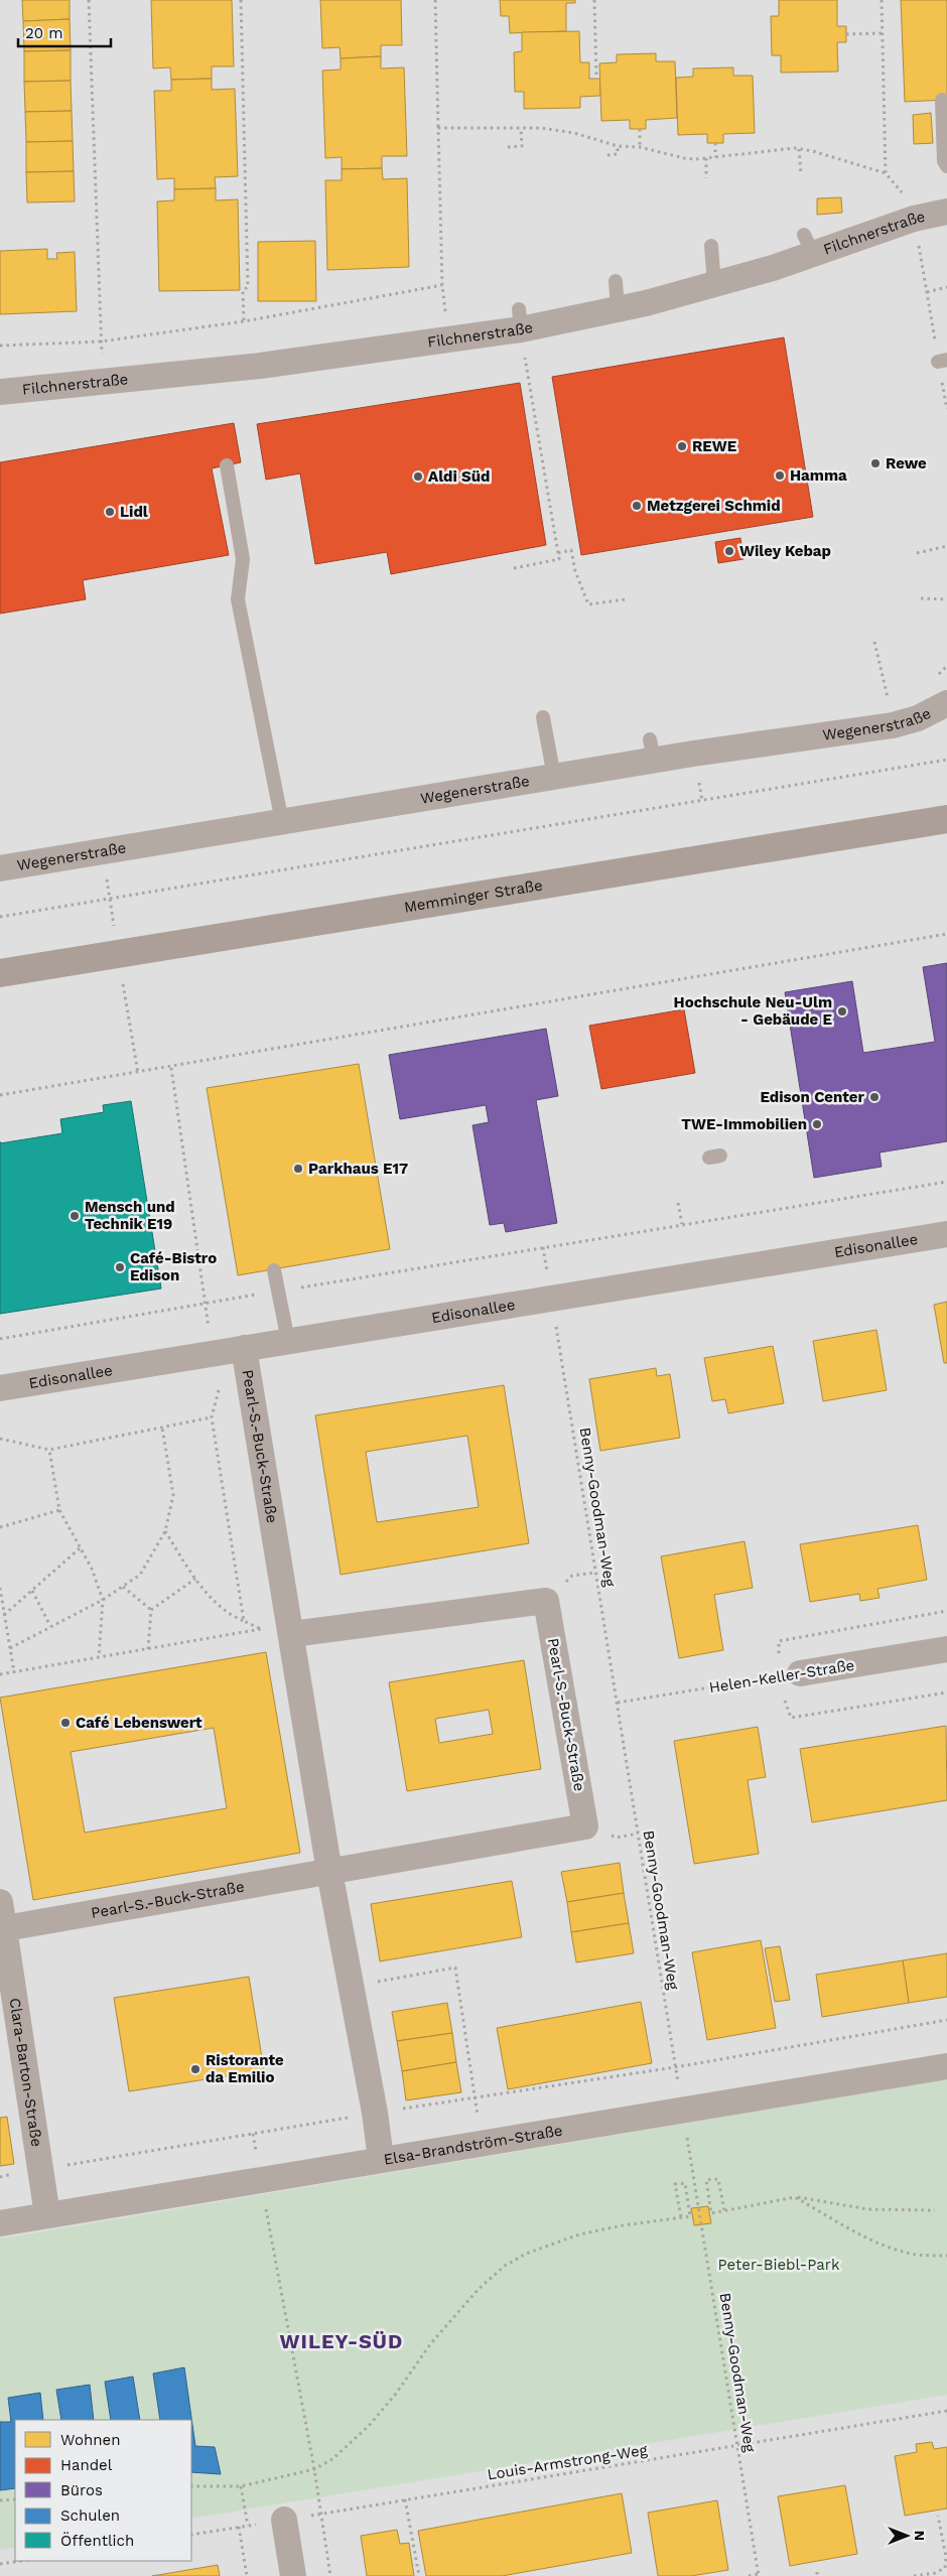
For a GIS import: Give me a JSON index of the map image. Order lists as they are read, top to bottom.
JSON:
{
  "streets": {
    "main road": ["Memminger Straße"],
    "street": [
      "Filchnerstraße",
      "Wegenerstraße",
      "Edisonallee",
      "Pearl-S.-Buck-Straße",
      "Helen-Keller-Straße",
      "Clara-Barton-Straße",
      "Elsa-Brandström-Straße"
    ],
    "path": ["Benny-Goodman-Weg", "Louis-Armstrong-Weg"]
  },
  "crossings": [
    ["Edisonallee", "Pearl-S.-Buck-Straße"],
    ["Edisonallee", "Benny-Goodman-Weg"],
    ["Pearl-S.-Buck-Straße", "Clara-Barton-Straße"],
    ["Pearl-S.-Buck-Straße", "Elsa-Brandström-Straße"],
    ["Benny-Goodman-Weg", "Helen-Keller-Straße"],
    ["Benny-Goodman-Weg", "Elsa-Brandström-Straße"],
    ["Benny-Goodman-Weg", "Louis-Armstrong-Weg"],
    ["Clara-Barton-Straße", "Elsa-Brandström-Straße"]
  ],
  "districts": ["WILEY-SÜD"],
  "parks": ["Peter-Biebl-Park"],
  "places": [
    "REWE",
    "Rewe",
    "Hamma",
    "Aldi Süd",
    "Metzgerei Schmid",
    "Lidl",
    "Wiley Kebap",
    "Hochschule Neu-Ulm - Gebäude E",
    "Edison Center",
    "TWE-Immobilien",
    "Parkhaus E17",
    "Mensch und Technik E19",
    "Café-Bistro Edison",
    "Café Lebenswert",
    "Ristorante da Emilio"
  ],
  "legend": [
    "Wohnen",
    "Handel",
    "Büros",
    "Schulen",
    "Öffentlich"
  ],
  "scale_bar": "20 m",
  "north": "right"
}
